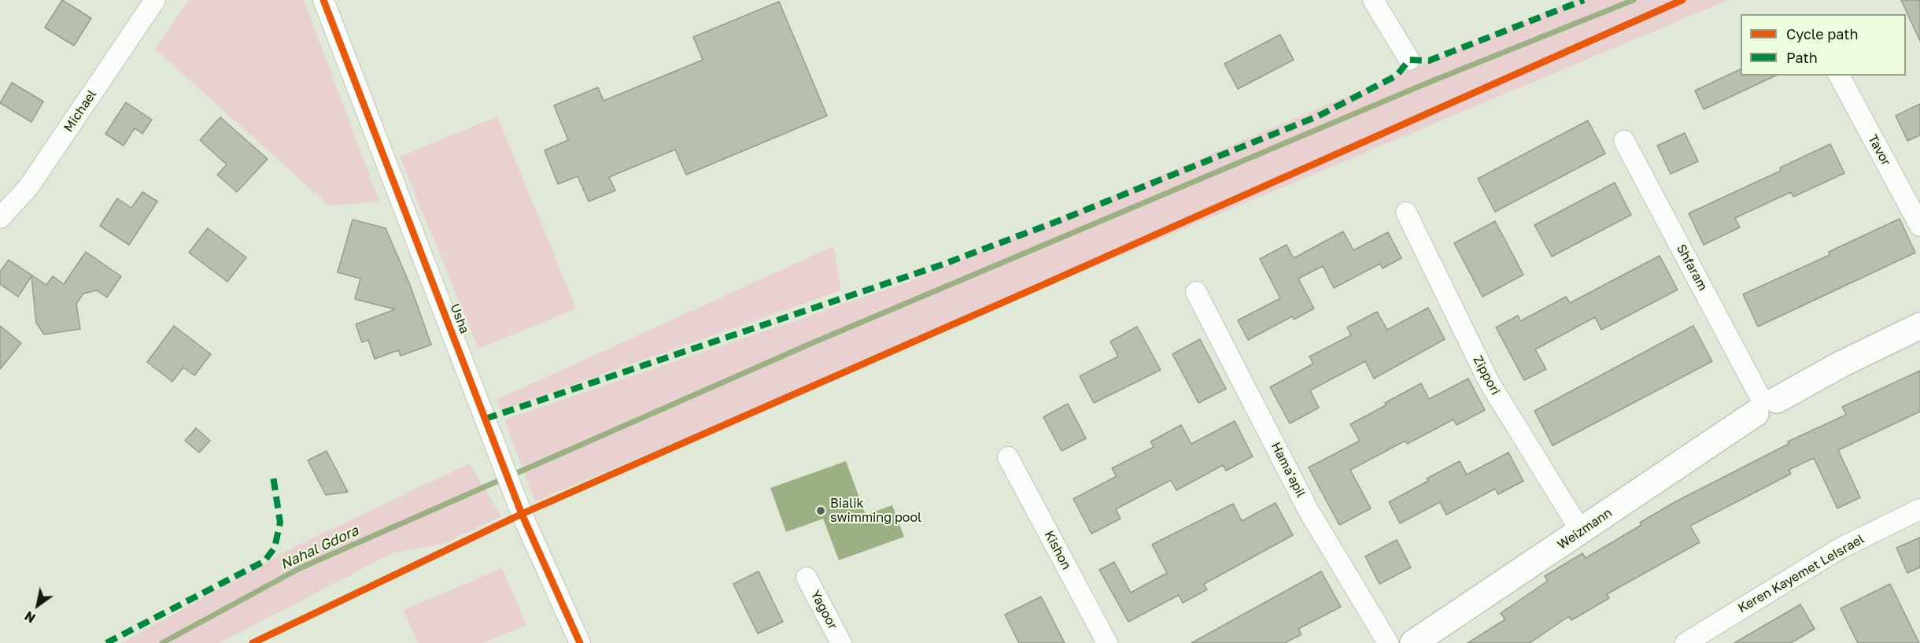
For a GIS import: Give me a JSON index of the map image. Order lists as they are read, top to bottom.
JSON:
{
  "streets": {
    "street": [
      "Michael",
      "Tavor",
      "Shfaram",
      "Usha",
      "Zippori",
      "Hama'apil",
      "Weizmann",
      "Kishon",
      "Keren Kayemet LeIsrael",
      "Yagoor"
    ]
  },
  "crossings": [
    ["Shfaram", "Weizmann"],
    ["Zippori", "Weizmann"]
  ],
  "water": ["Nahal Gdora"],
  "places": ["Bialik swimming pool"],
  "legend": ["Cycle path", "Path"],
  "north": "bottom left"
}
